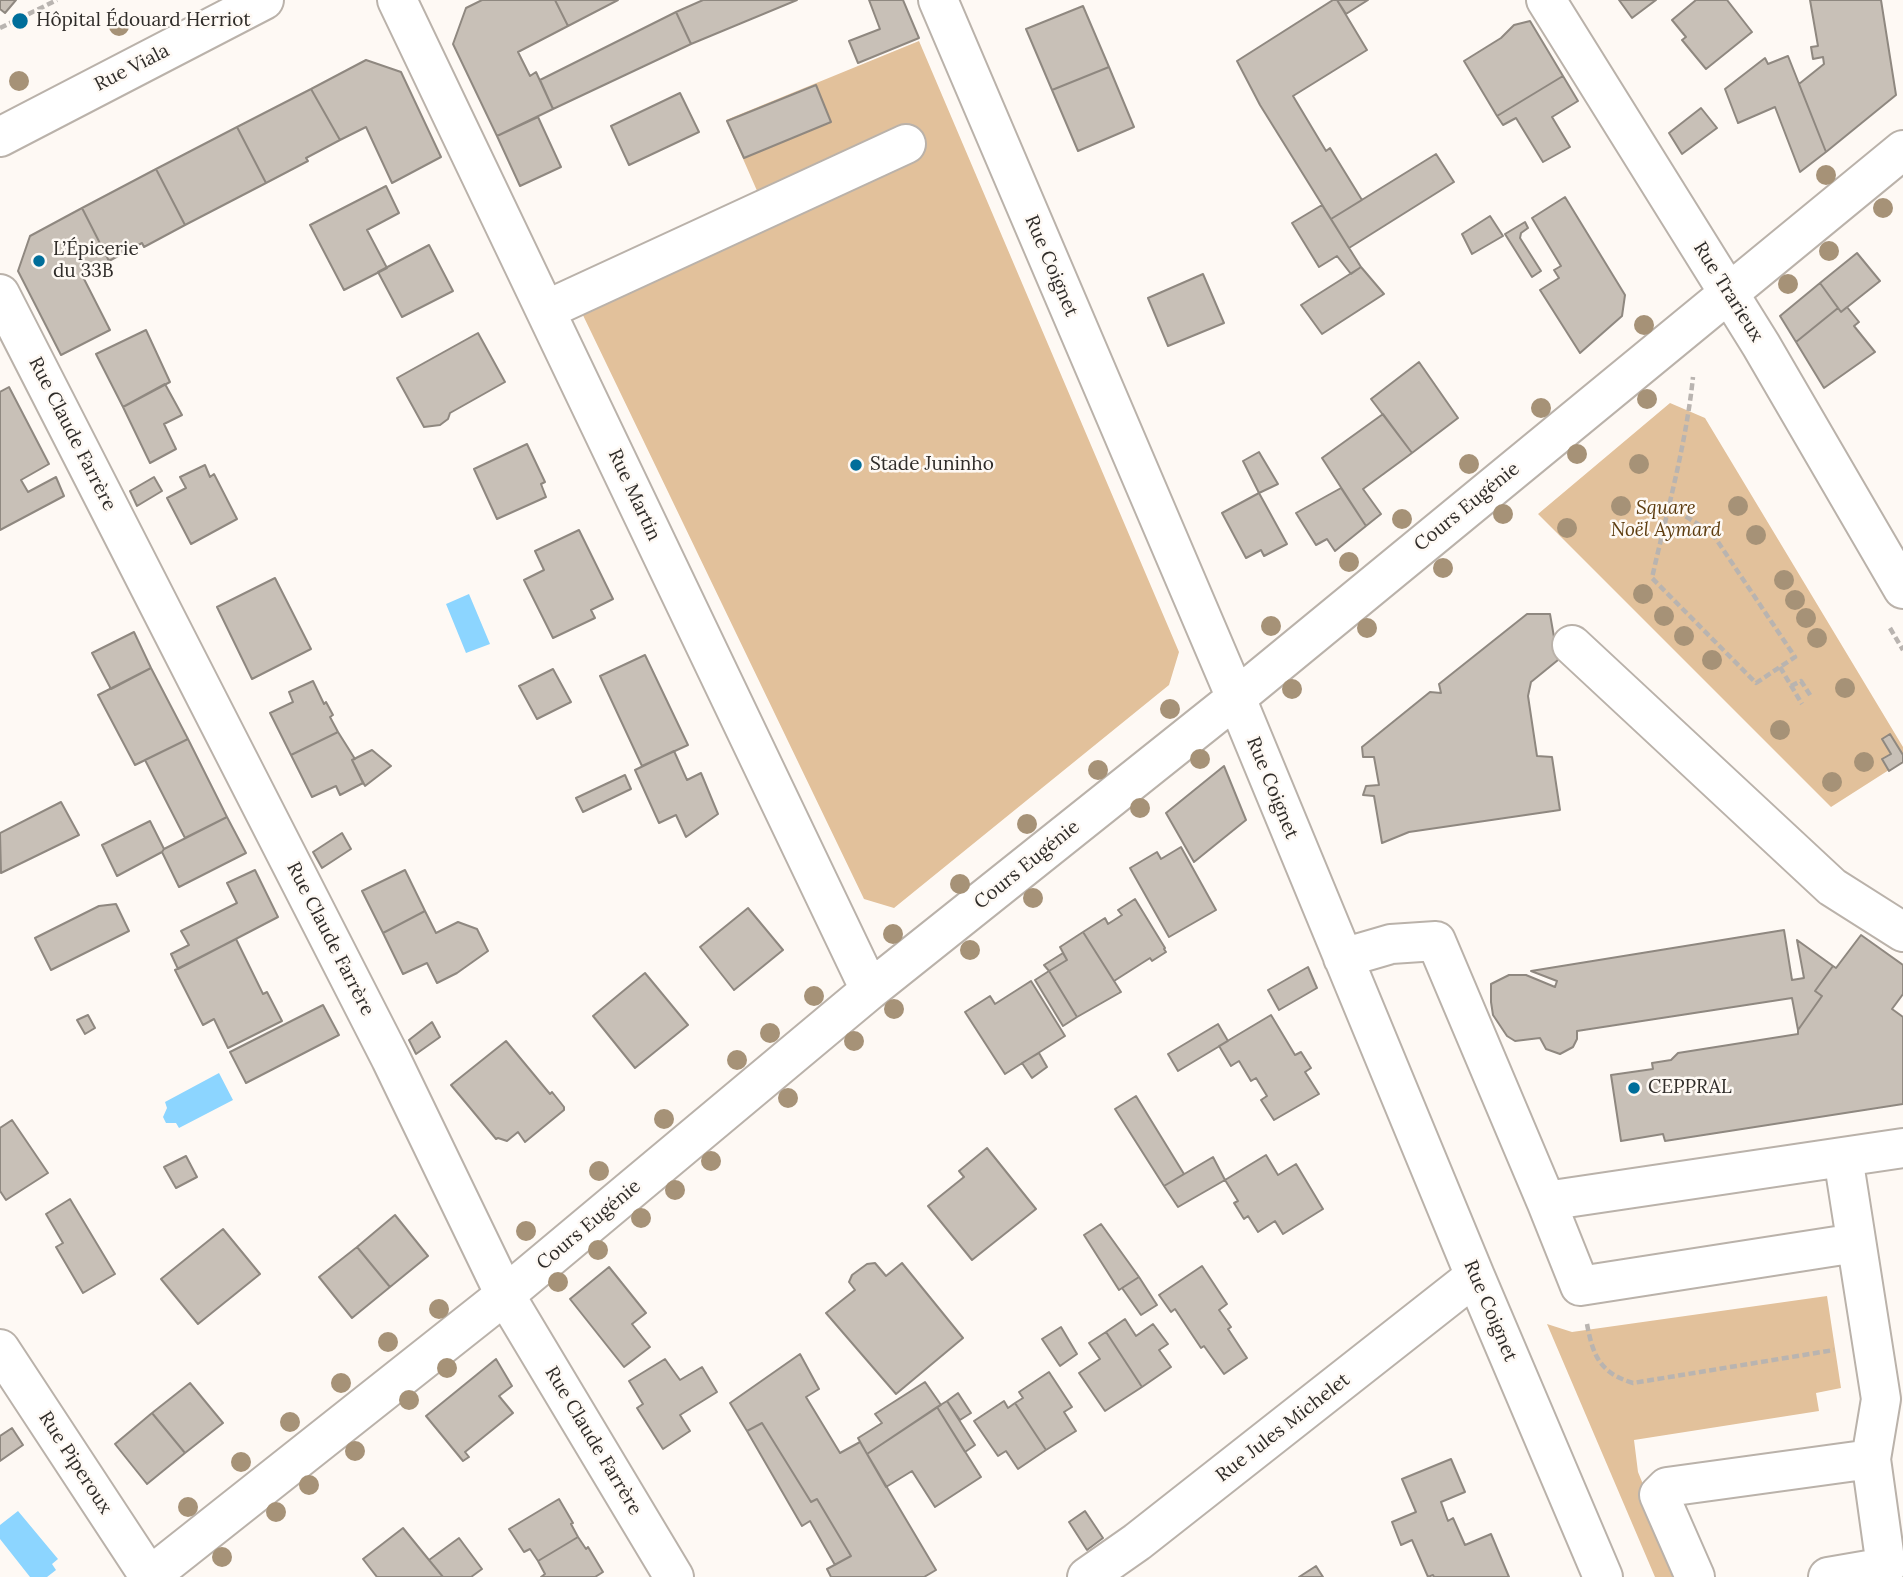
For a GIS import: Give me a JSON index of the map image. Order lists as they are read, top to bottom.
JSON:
{
  "streets": {
    "street": [
      "Rue Viala",
      "Rue Coignet",
      "Rue Trarieux",
      "Rue Claude Farrère",
      "Rue Martin",
      "Cours Eugénie",
      "Rue Jules Michelet",
      "Rue Piperoux"
    ]
  },
  "crossings": [
    ["Rue Coignet", "Cours Eugénie"],
    ["Rue Coignet", "Rue Jules Michelet"],
    ["Rue Trarieux", "Cours Eugénie"],
    ["Rue Claude Farrère", "Cours Eugénie"],
    ["Rue Martin", "Cours Eugénie"],
    ["Cours Eugénie", "Rue Piperoux"]
  ],
  "parks": ["Square Noël Aymard"],
  "places": [
    "Hôpital Édouard Herriot",
    "L’Épicerie du 33B",
    "Stade Juninho",
    "CEPPRAL"
  ]
}
